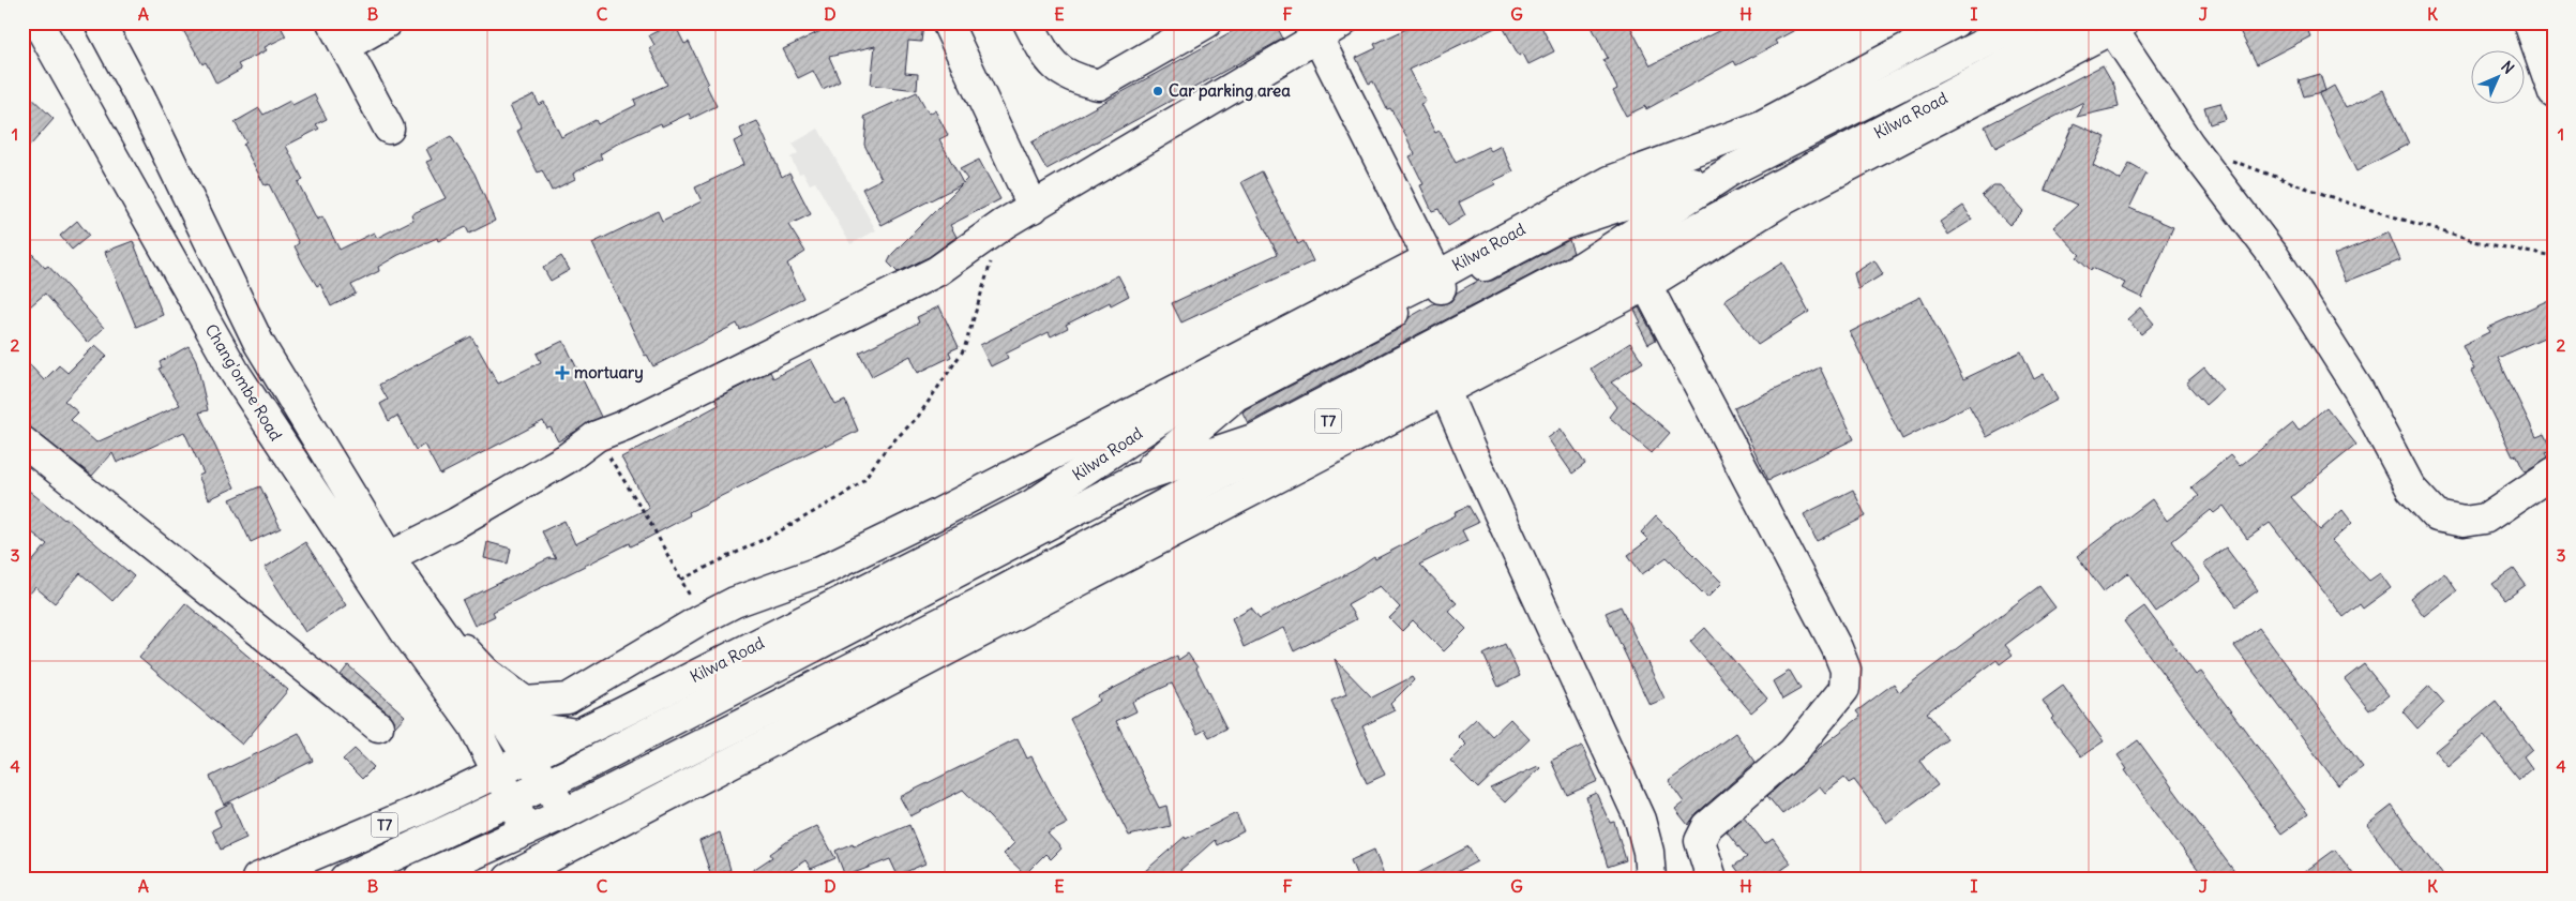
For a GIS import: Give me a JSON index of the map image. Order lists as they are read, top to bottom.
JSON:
{
  "streets": {
    "main road": ["Kilwa Road", "Chang'ombe Road", "T7"]
  },
  "crossings": [
    ["Kilwa Road", "Chang'ombe Road"]
  ],
  "places": {
    "other": ["Car parking area"],
    "health": ["mortuary"]
  },
  "north": "top right",
  "grid": {
    "columns": [
      "A",
      "B",
      "C",
      "D",
      "E",
      "F",
      "G",
      "H",
      "I",
      "J",
      "K"
    ],
    "rows": [
      "1",
      "2",
      "3",
      "4"
    ]
  }
}
